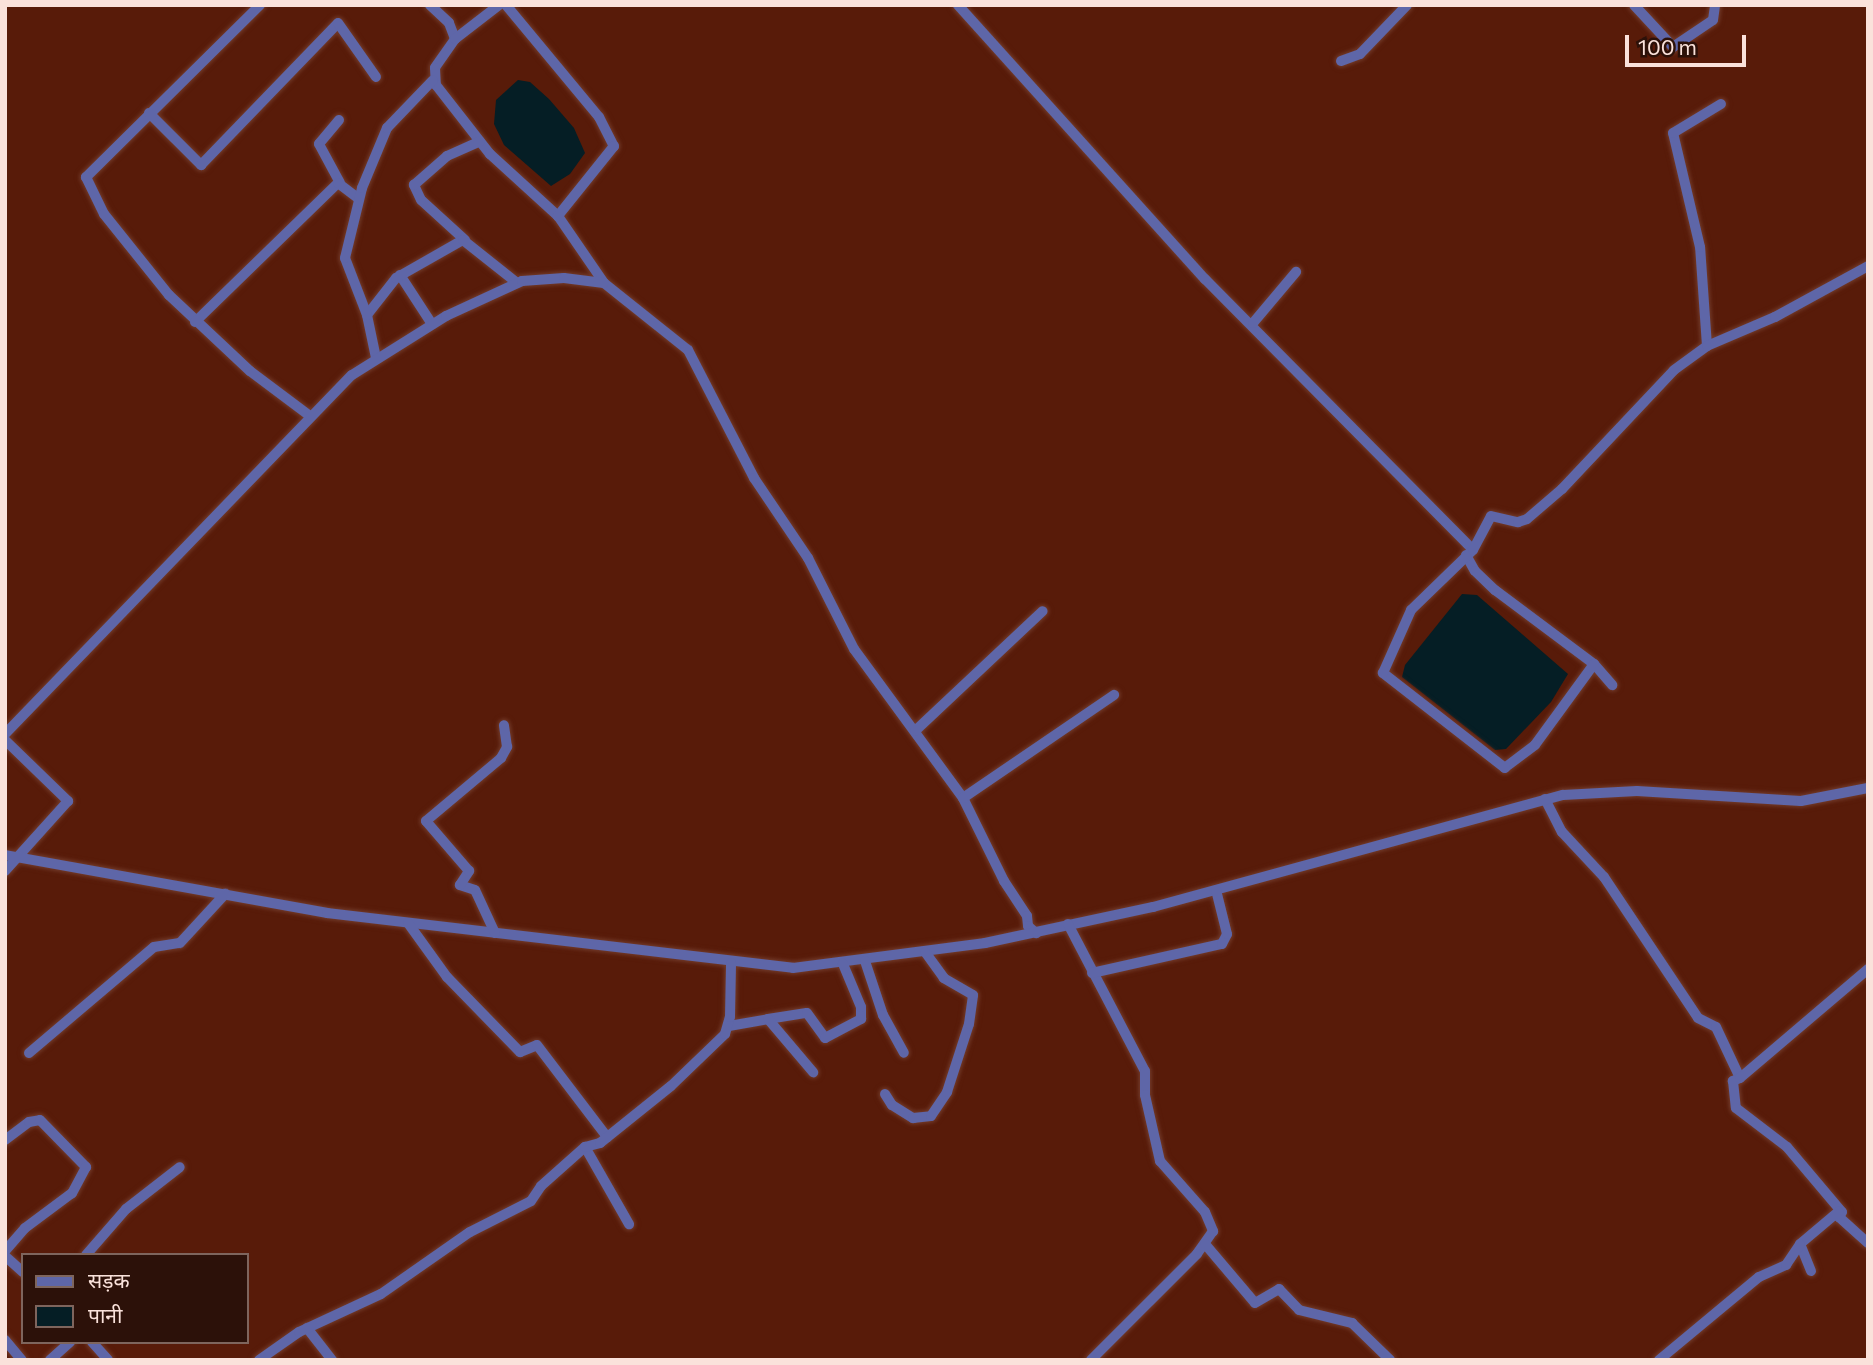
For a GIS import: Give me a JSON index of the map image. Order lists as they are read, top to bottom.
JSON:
{
  "legend": ["सड़क", "पानी"],
  "scale_bar": "100 m"
}
